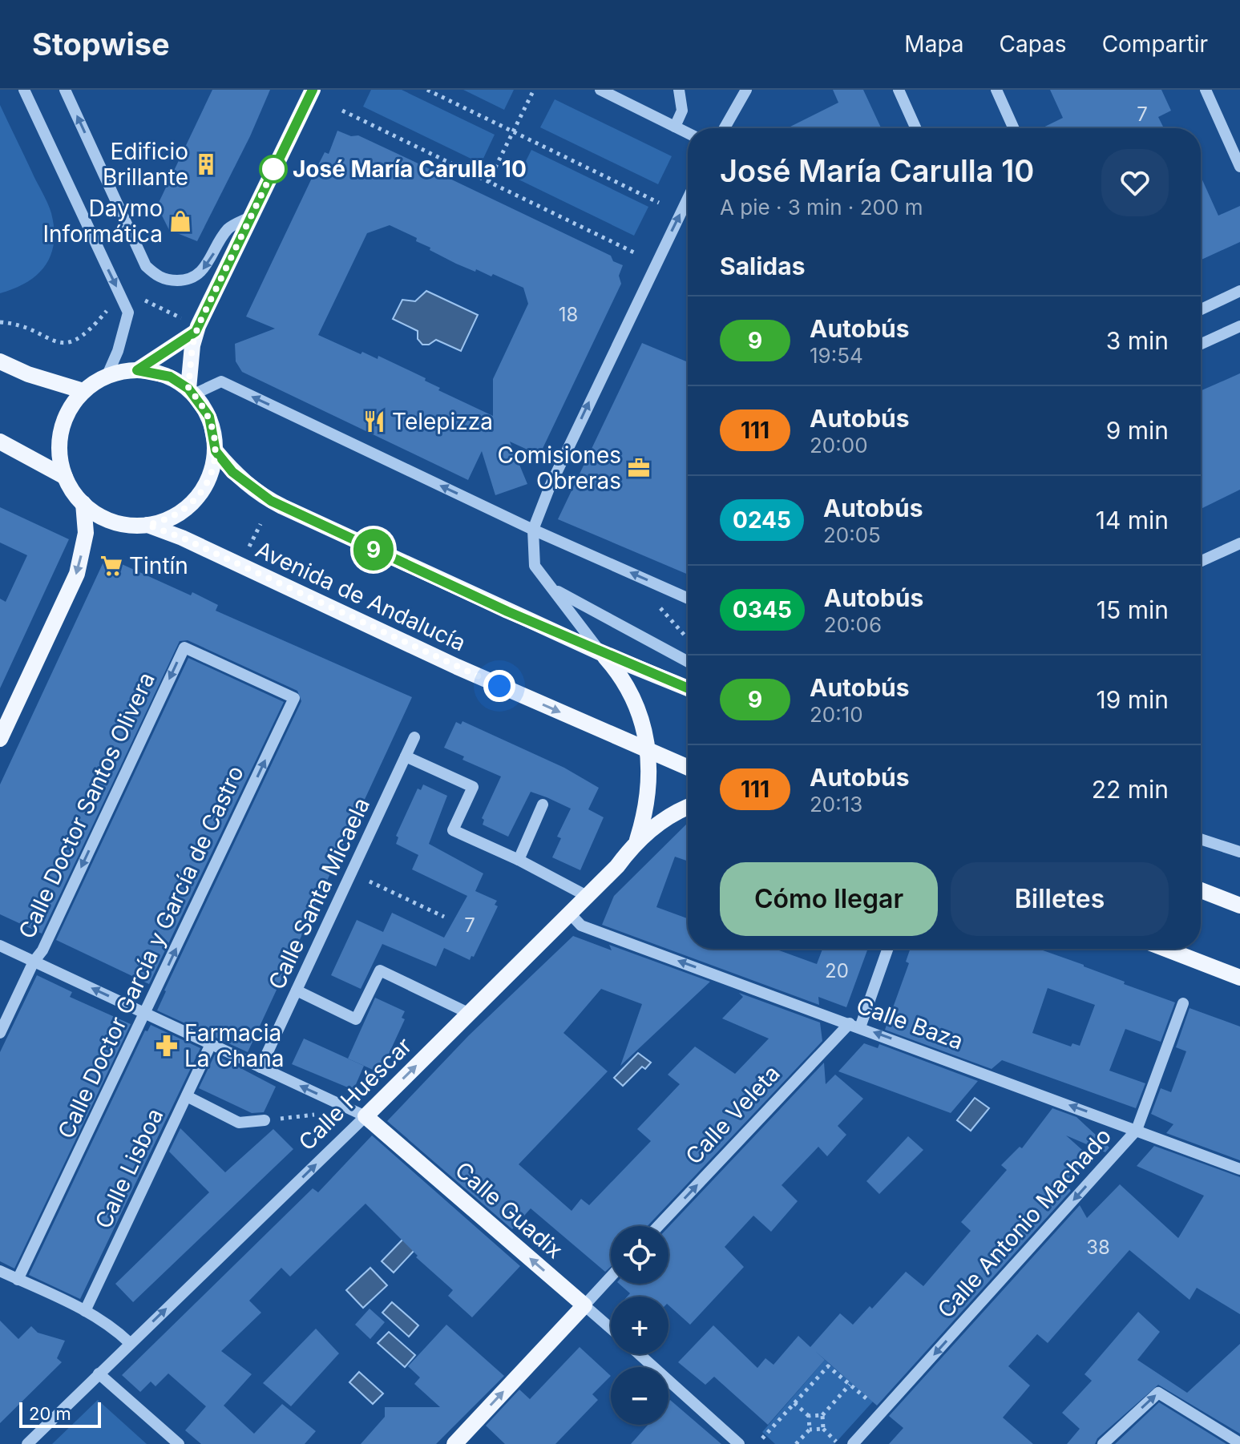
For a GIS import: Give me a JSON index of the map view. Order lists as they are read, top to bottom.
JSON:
{
  "streets": {
    "main road": ["Avenida de Andalucía", "Calle Huéscar", "Calle Guadix"],
    "street": [
      "Calle Doctor Santos Olivera",
      "Calle Santa Micaela",
      "Calle Doctor García y García de Castro",
      "Calle Baza",
      "Calle Veleta",
      "Calle Lisboa",
      "Calle Antonio Machado"
    ]
  },
  "crossings": [
    ["Avenida de Andalucía", "Calle Huéscar"],
    ["Calle Doctor Santos Olivera", "Calle Doctor García y García de Castro"],
    ["Calle Baza", "Calle Huéscar"],
    ["Calle Baza", "Calle Veleta"],
    ["Calle Baza", "Calle Antonio Machado"],
    ["Calle Huéscar", "Calle Guadix"]
  ],
  "one_way": [
    "Calle Doctor Santos Olivera",
    "Calle Doctor García y García de Castro",
    "Calle Baza",
    "Calle Huéscar",
    "Calle Veleta",
    "Calle Guadix",
    "Calle Antonio Machado"
  ],
  "places": {
    "building": ["Edificio Brillante"],
    "other": ["José María Carulla 10"],
    "shop": ["Daymo Informática"],
    "restaurant": ["Telepizza"],
    "office": ["Comisiones Obreras"],
    "supermarket": ["Tintín"],
    "pharmacy": ["Farmacia La Chana"]
  },
  "lines": ["bus line 9"],
  "house_numbers": [
    "7",
    "18",
    "7",
    "20",
    "38"
  ],
  "scale_bar": "20 m",
  "page": {
    "header": "Stopwise",
    "nav": ["Mapa", "Capas", "Compartir"],
    "on_map": "9",
    "heading": [
      ["José María Carulla 10", "A pie · 3 min · 200 m"],
      "Salidas"
    ],
    "list": [
      {
        "mark": "9",
        "name": "Autobús",
        "note": "19:54",
        "value": "3 min"
      },
      {
        "mark": "111",
        "name": "Autobús",
        "note": "20:00",
        "value": "9 min"
      },
      {
        "mark": "0245",
        "name": "Autobús",
        "note": "20:05",
        "value": "14 min"
      },
      {
        "mark": "0345",
        "name": "Autobús",
        "note": "20:06",
        "value": "15 min"
      },
      {
        "mark": "9",
        "name": "Autobús",
        "note": "20:10",
        "value": "19 min"
      },
      {
        "mark": "111",
        "name": "Autobús",
        "note": "20:13",
        "value": "22 min"
      }
    ],
    "buttons": ["Cómo llegar", "Billetes"],
    "map_buttons": ["+", "−"],
    "scale": "20 m"
  }
}
